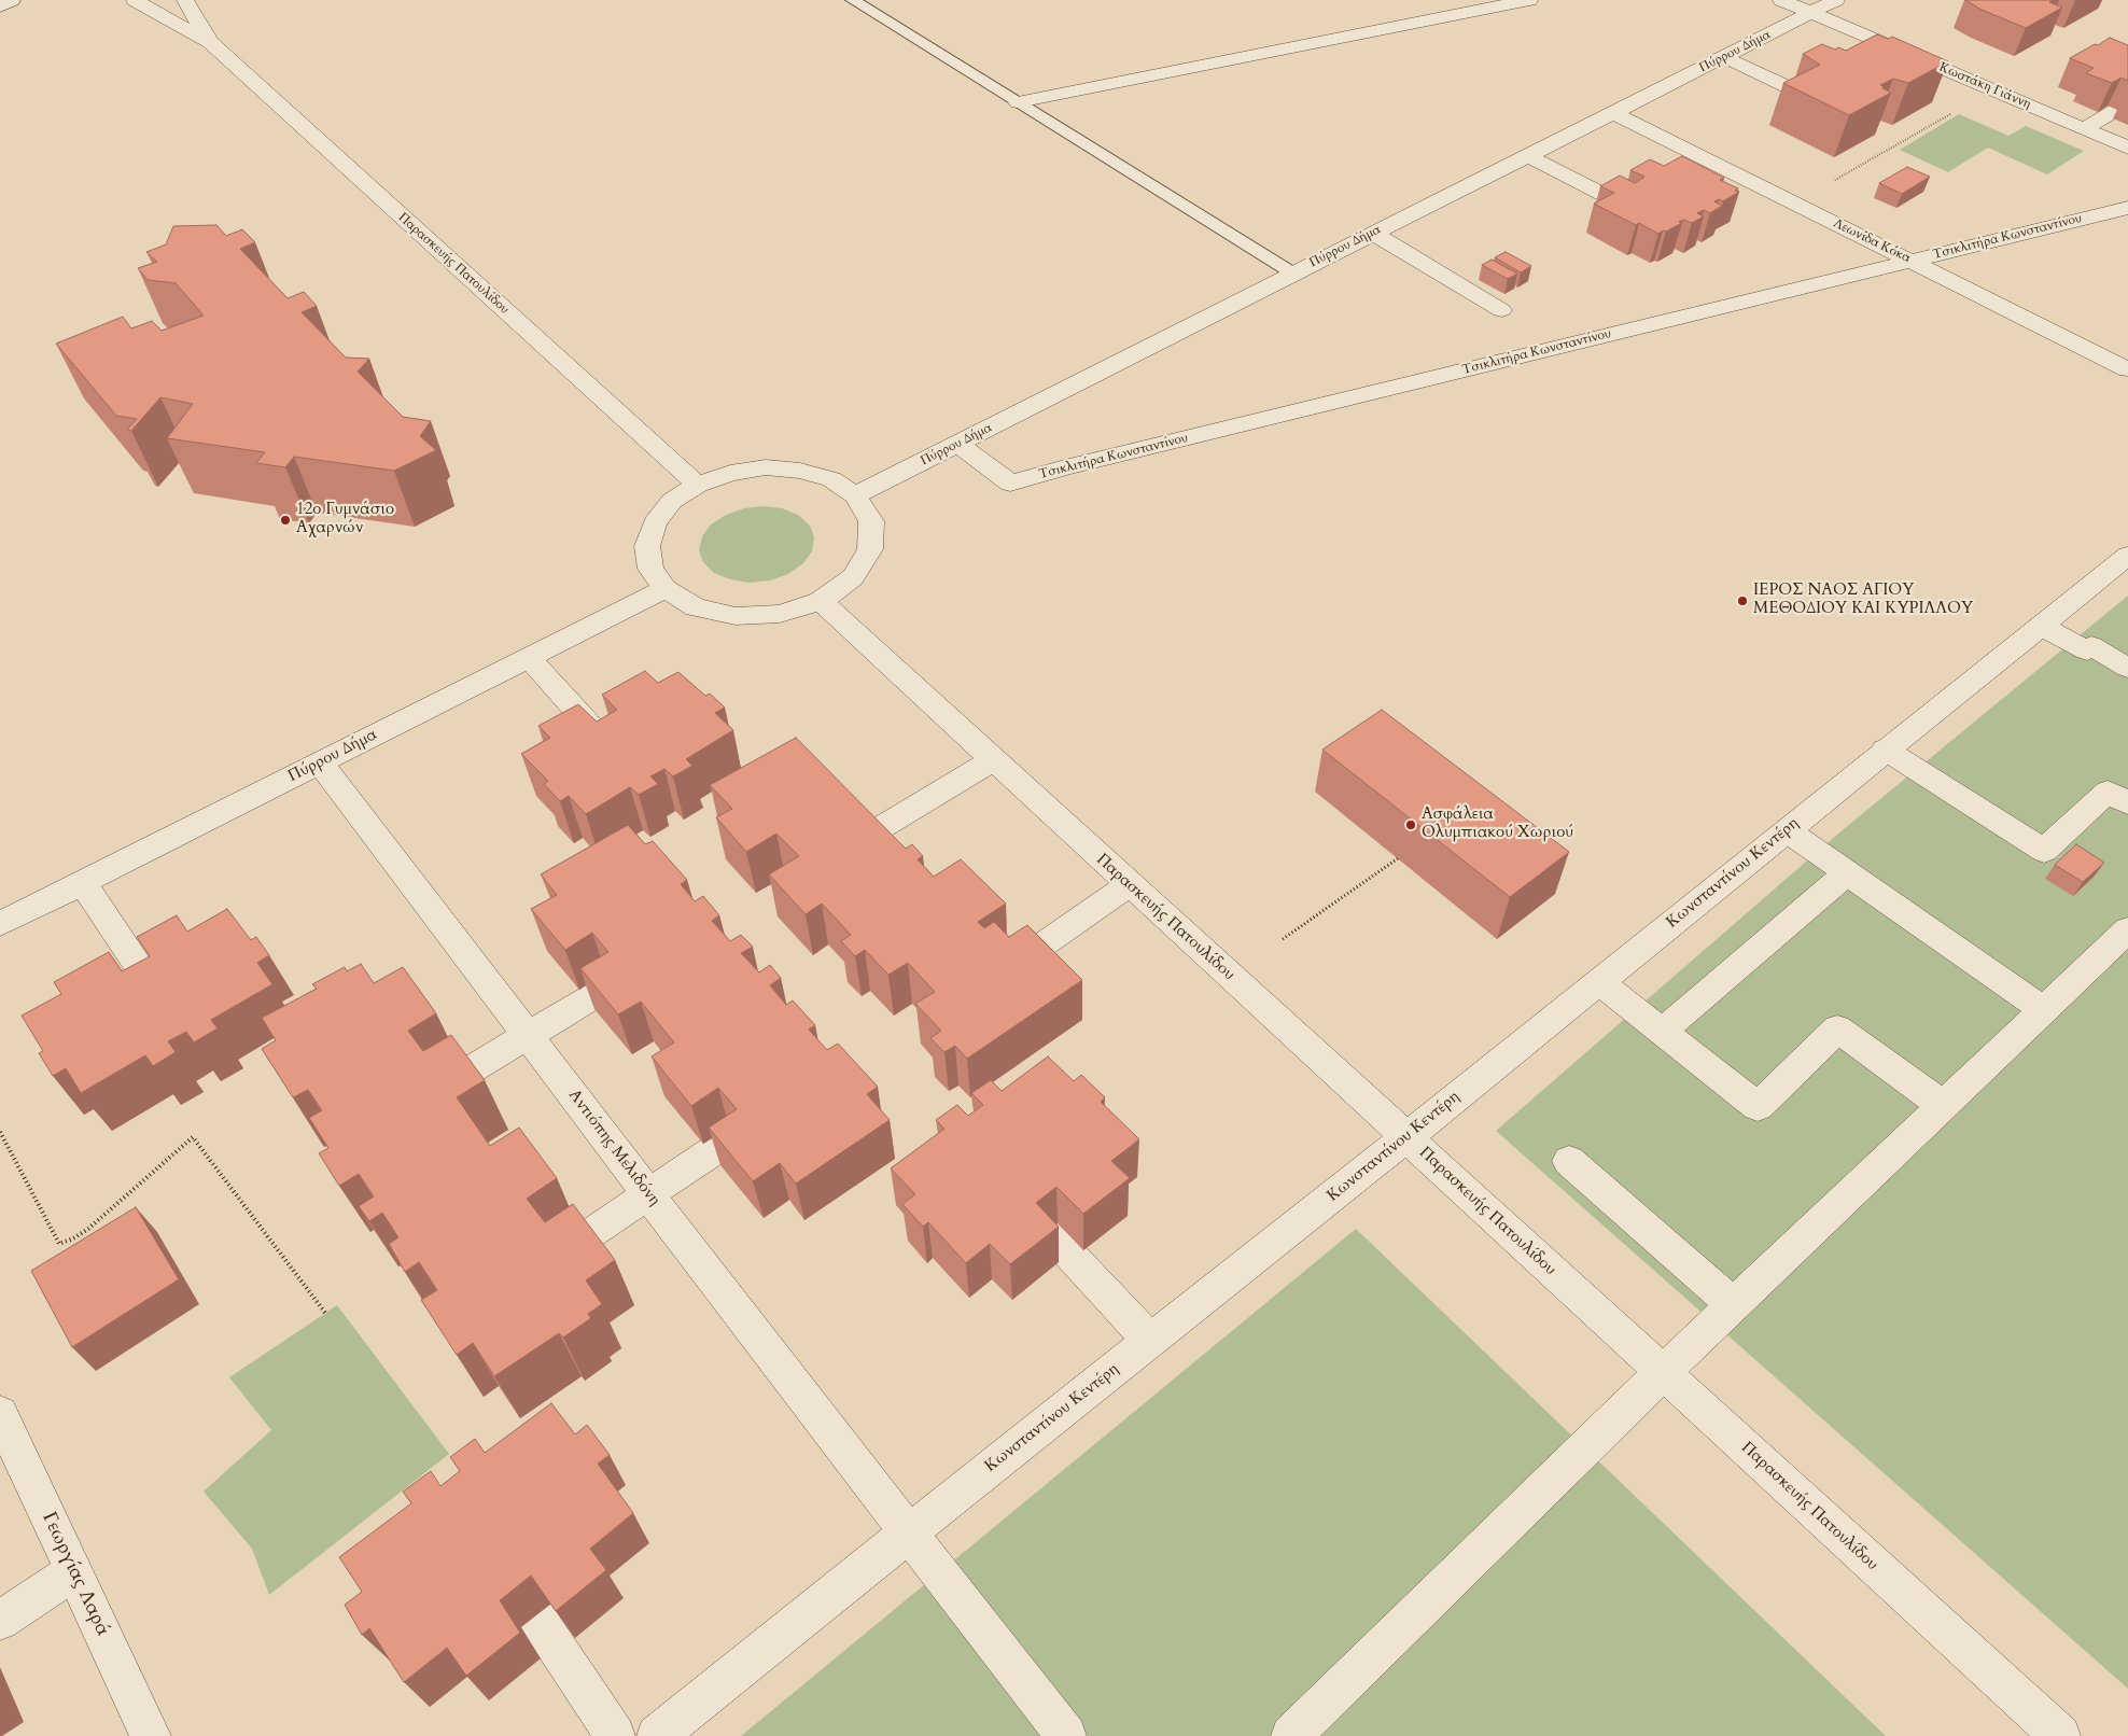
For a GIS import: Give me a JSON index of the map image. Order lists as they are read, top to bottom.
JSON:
{
  "streets": {
    "street": [
      "Πύρρου Δήμα",
      "Κωστάκη Γιάννη",
      "Τσικλιτήρα Κωνσταντίνου",
      "Λεωνίδα Κόκα",
      "Παρασκευής Πατουλίδου",
      "Κωνσταντίνου Κεντέρη",
      "Αντιόπης Μελιδόνη",
      "Γεωργίας Λαρά"
    ]
  },
  "crossings": [
    ["Πύρρου Δήμα", "Κωστάκη Γιάννη"],
    ["Πύρρου Δήμα", "Τσικλιτήρα Κωνσταντίνου"],
    ["Πύρρου Δήμα", "Λεωνίδα Κόκα"],
    ["Πύρρου Δήμα", "Παρασκευής Πατουλίδου"],
    ["Πύρρου Δήμα", "Αντιόπης Μελιδόνη"],
    ["Τσικλιτήρα Κωνσταντίνου", "Λεωνίδα Κόκα"],
    ["Παρασκευής Πατουλίδου", "Κωνσταντίνου Κεντέρη"],
    ["Κωνσταντίνου Κεντέρη", "Αντιόπης Μελιδόνη"]
  ],
  "places": ["12ο Γυμνάσιο Αχαρνών", "ΙΕΡΟΣ ΝΑΟΣ ΑΓΙΟΥ ΜΕΘΟΔΙΟΥ ΚΑΙ ΚΥΡΙΛΛΟΥ", "Ασφάλεια Ολυμπιακού Χωριού"]
}
